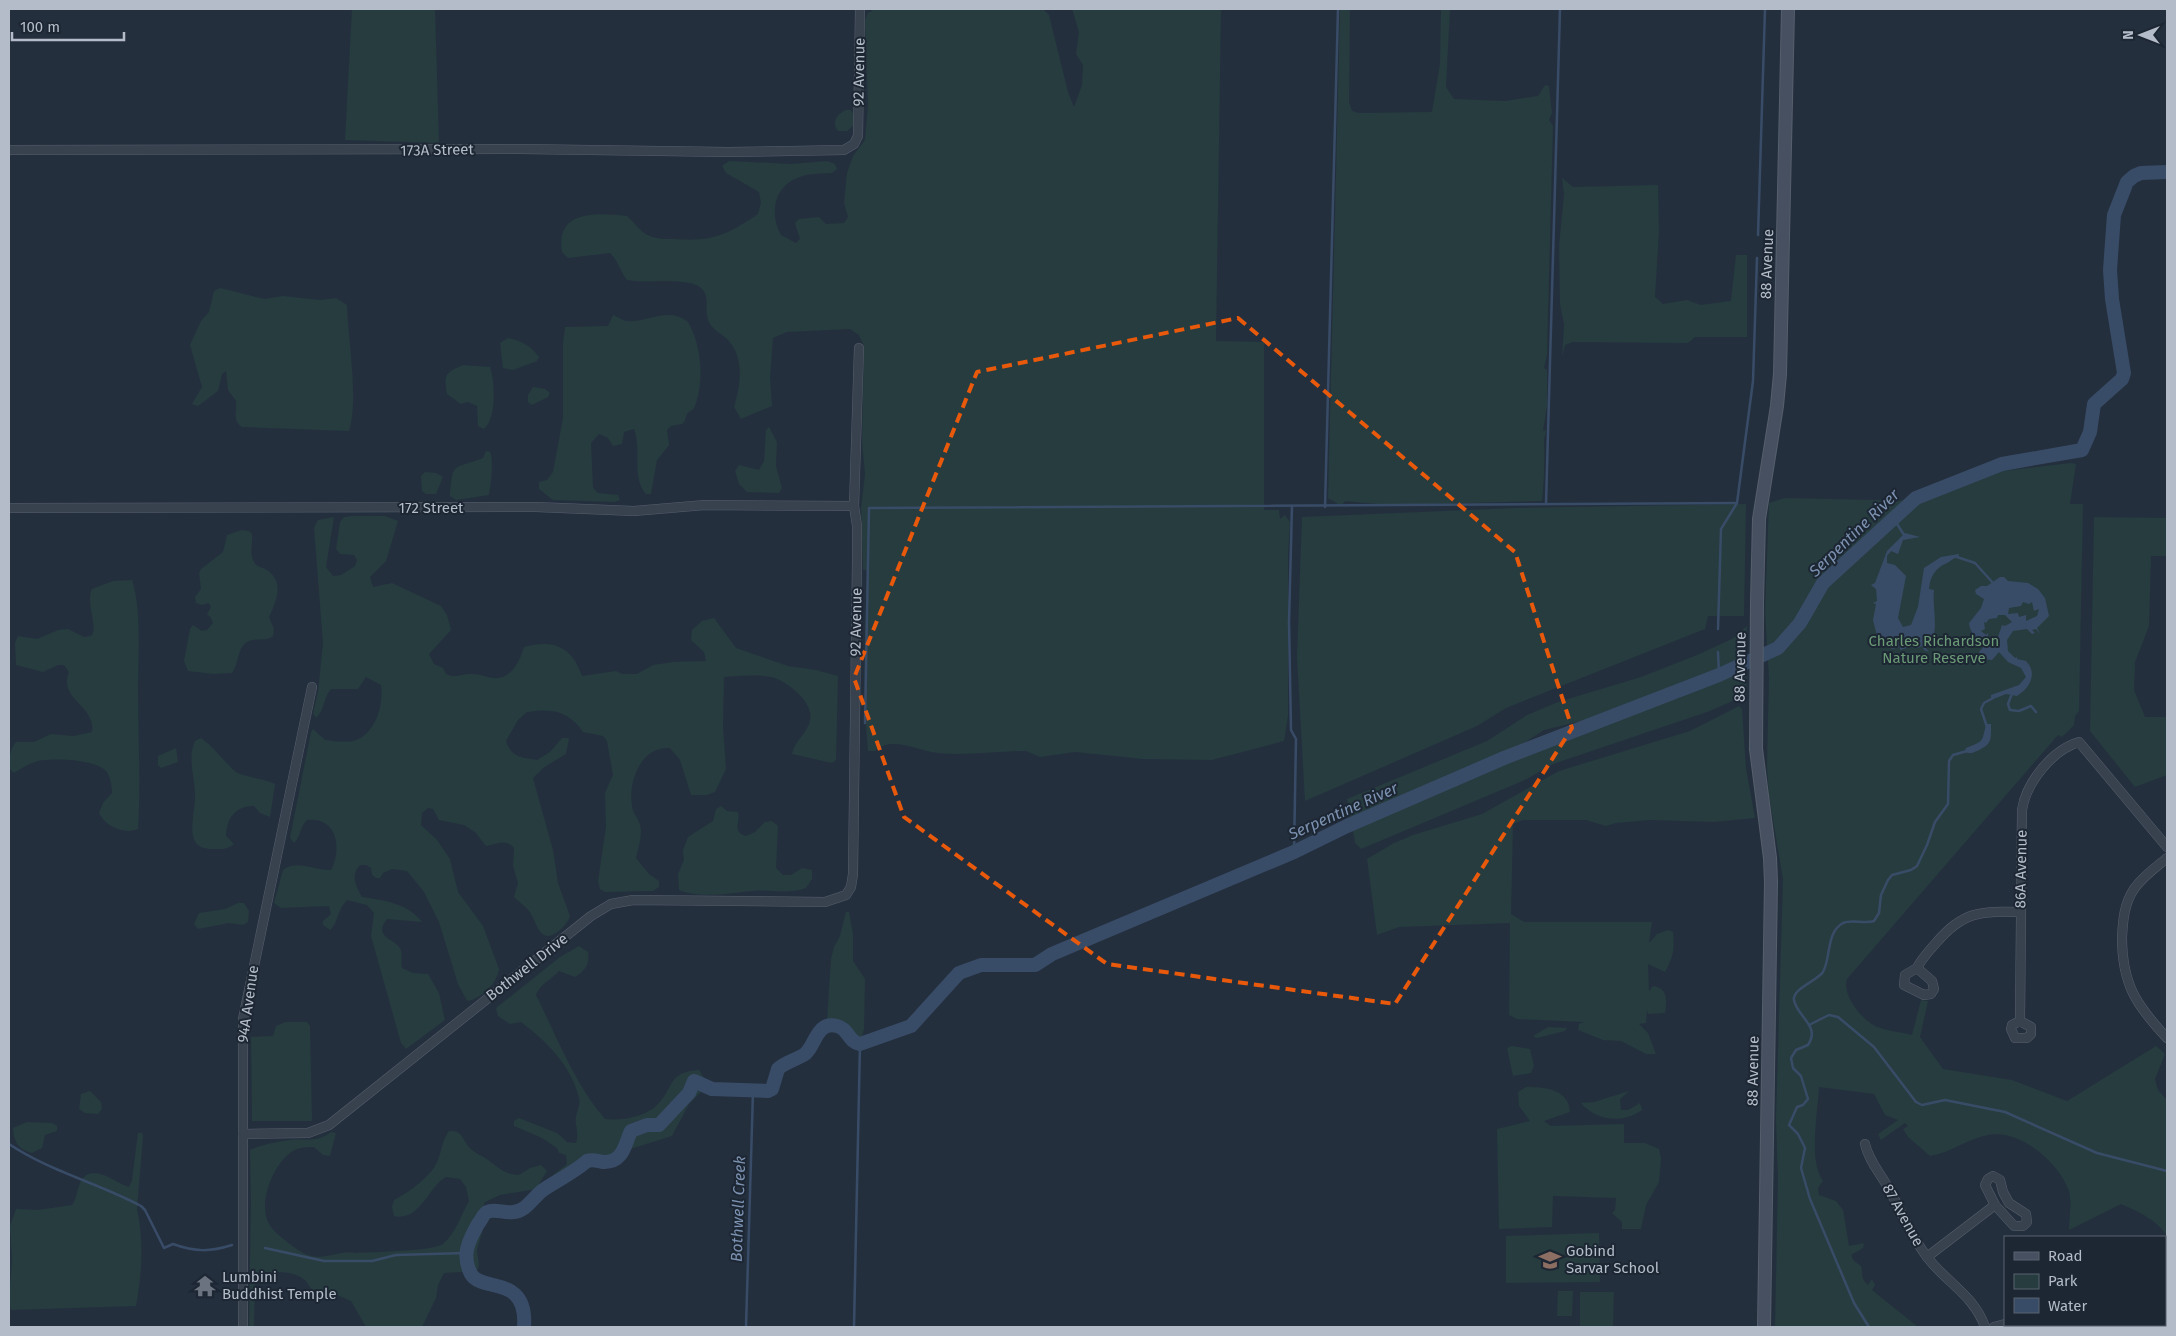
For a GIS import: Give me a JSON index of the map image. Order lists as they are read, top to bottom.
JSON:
{
  "streets": {
    "main road": ["88 Avenue"],
    "street": [
      "92 Avenue",
      "173A Street",
      "172 Street",
      "86A Avenue",
      "Bothwell Drive",
      "94A Avenue",
      "87 Avenue"
    ]
  },
  "crossings": [
    ["92 Avenue", "173A Street"],
    ["92 Avenue", "172 Street"],
    ["92 Avenue", "Bothwell Drive"],
    ["Bothwell Drive", "94A Avenue"]
  ],
  "water": ["Serpentine River", "Bothwell Creek"],
  "parks": ["Charles Richardson Nature Reserve"],
  "places": {
    "school or university": ["Gobind Sarvar School"],
    "temple": ["Lumbini Buddhist Temple"]
  },
  "legend": ["Road", "Park", "Water"],
  "scale_bar": "100 m",
  "north": "left"
}
